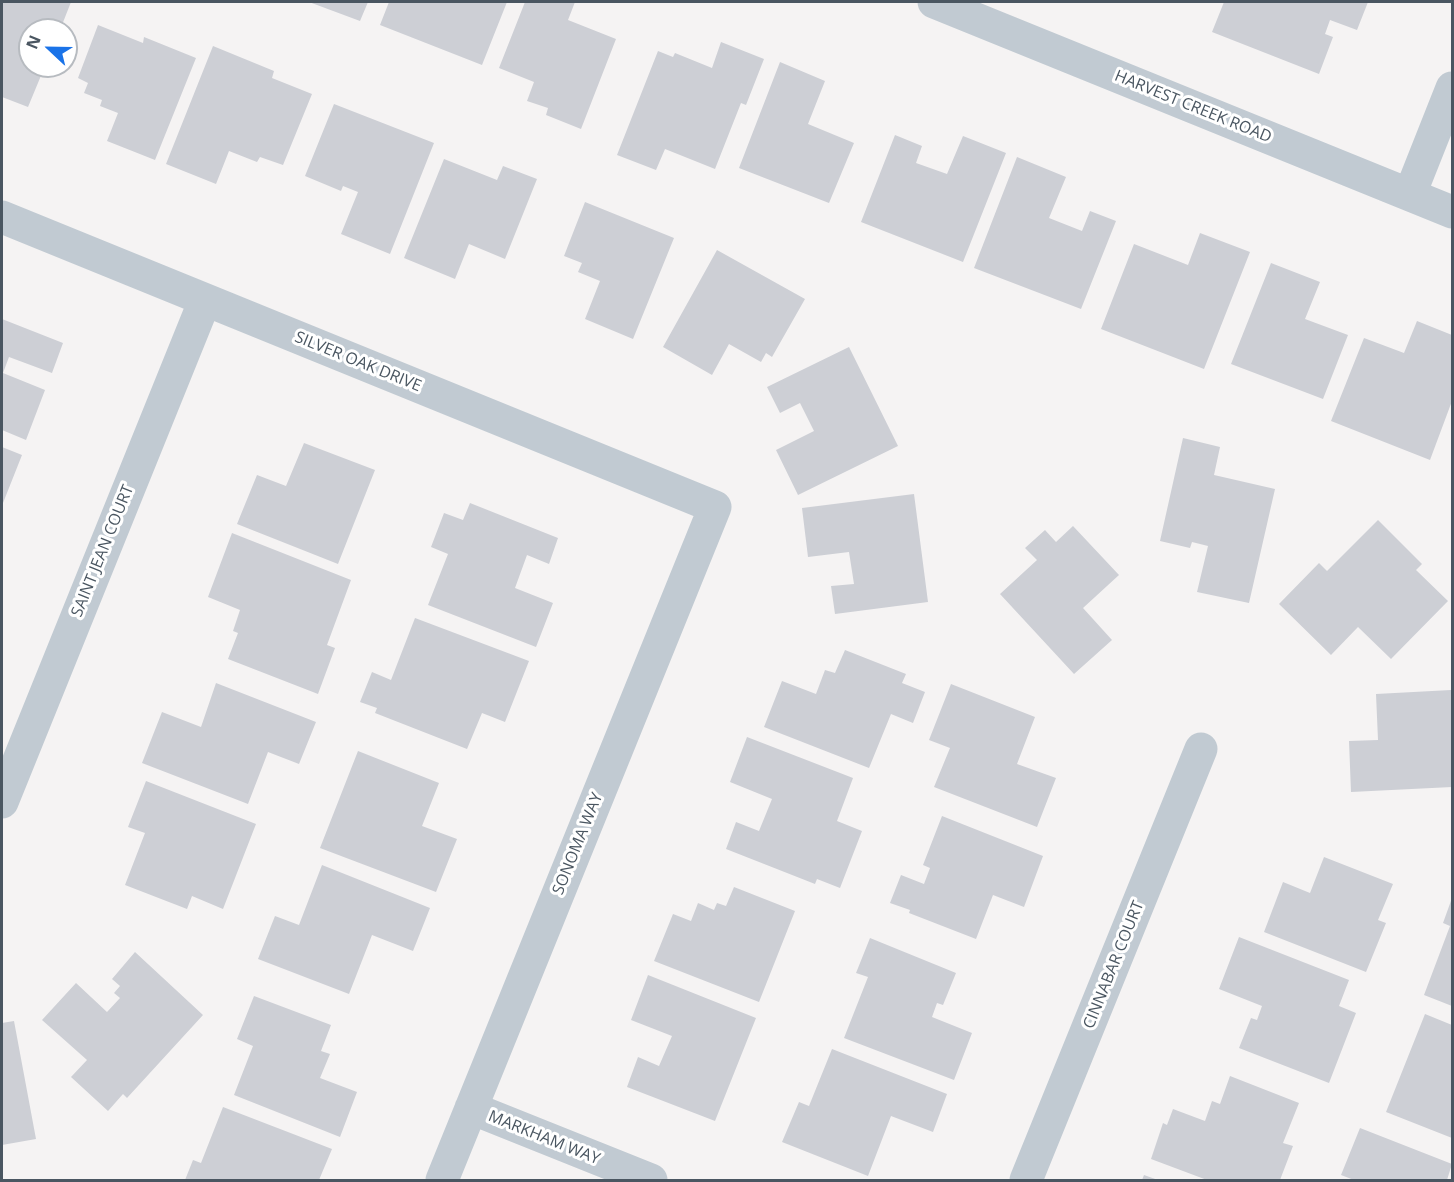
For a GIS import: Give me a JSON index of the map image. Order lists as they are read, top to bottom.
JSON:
{
  "streets": {
    "street": [
      "HARVEST CREEK ROAD",
      "SILVER OAK DRIVE",
      "SAINT JEAN COURT",
      "SONOMA WAY",
      "CINNABAR COURT",
      "MARKHAM WAY"
    ]
  },
  "crossings": [
    ["SILVER OAK DRIVE", "SAINT JEAN COURT"],
    ["SILVER OAK DRIVE", "SONOMA WAY"],
    ["SONOMA WAY", "MARKHAM WAY"]
  ],
  "north": "left"
}
